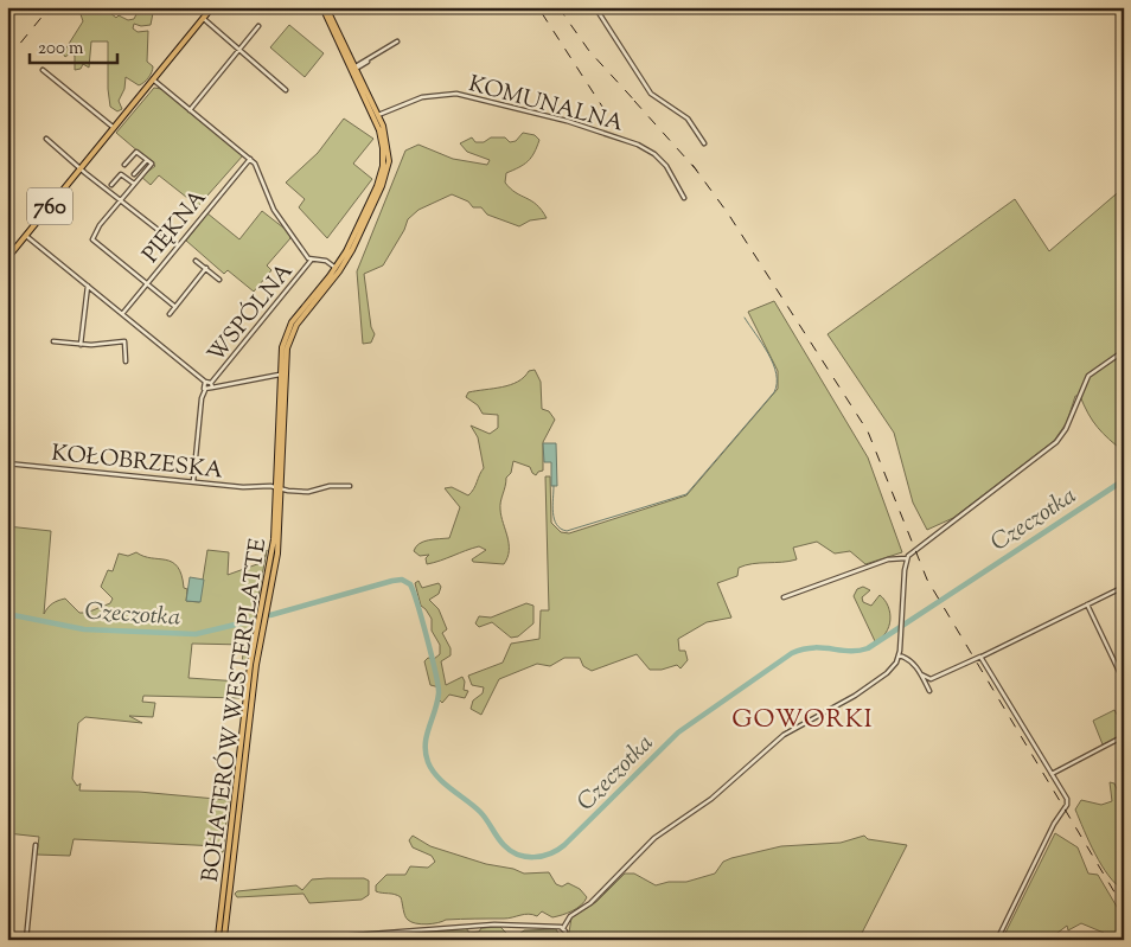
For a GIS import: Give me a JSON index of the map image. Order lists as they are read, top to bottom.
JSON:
{
  "streets": {
    "main road": ["760", "BOHATERÓW WESTERPLATTE"],
    "street": [
      "KOMUNALNA",
      "PIĘKNA",
      "WSPÓLNA",
      "KOŁOBRZESKA"
    ]
  },
  "crossings": [
    ["WSPÓLNA", "KOŁOBRZESKA"],
    ["KOŁOBRZESKA", "BOHATERÓW WESTERPLATTE"]
  ],
  "districts": ["GOWORKI"],
  "water": ["Czeczotka"],
  "scale_bar": "200 m"
}
